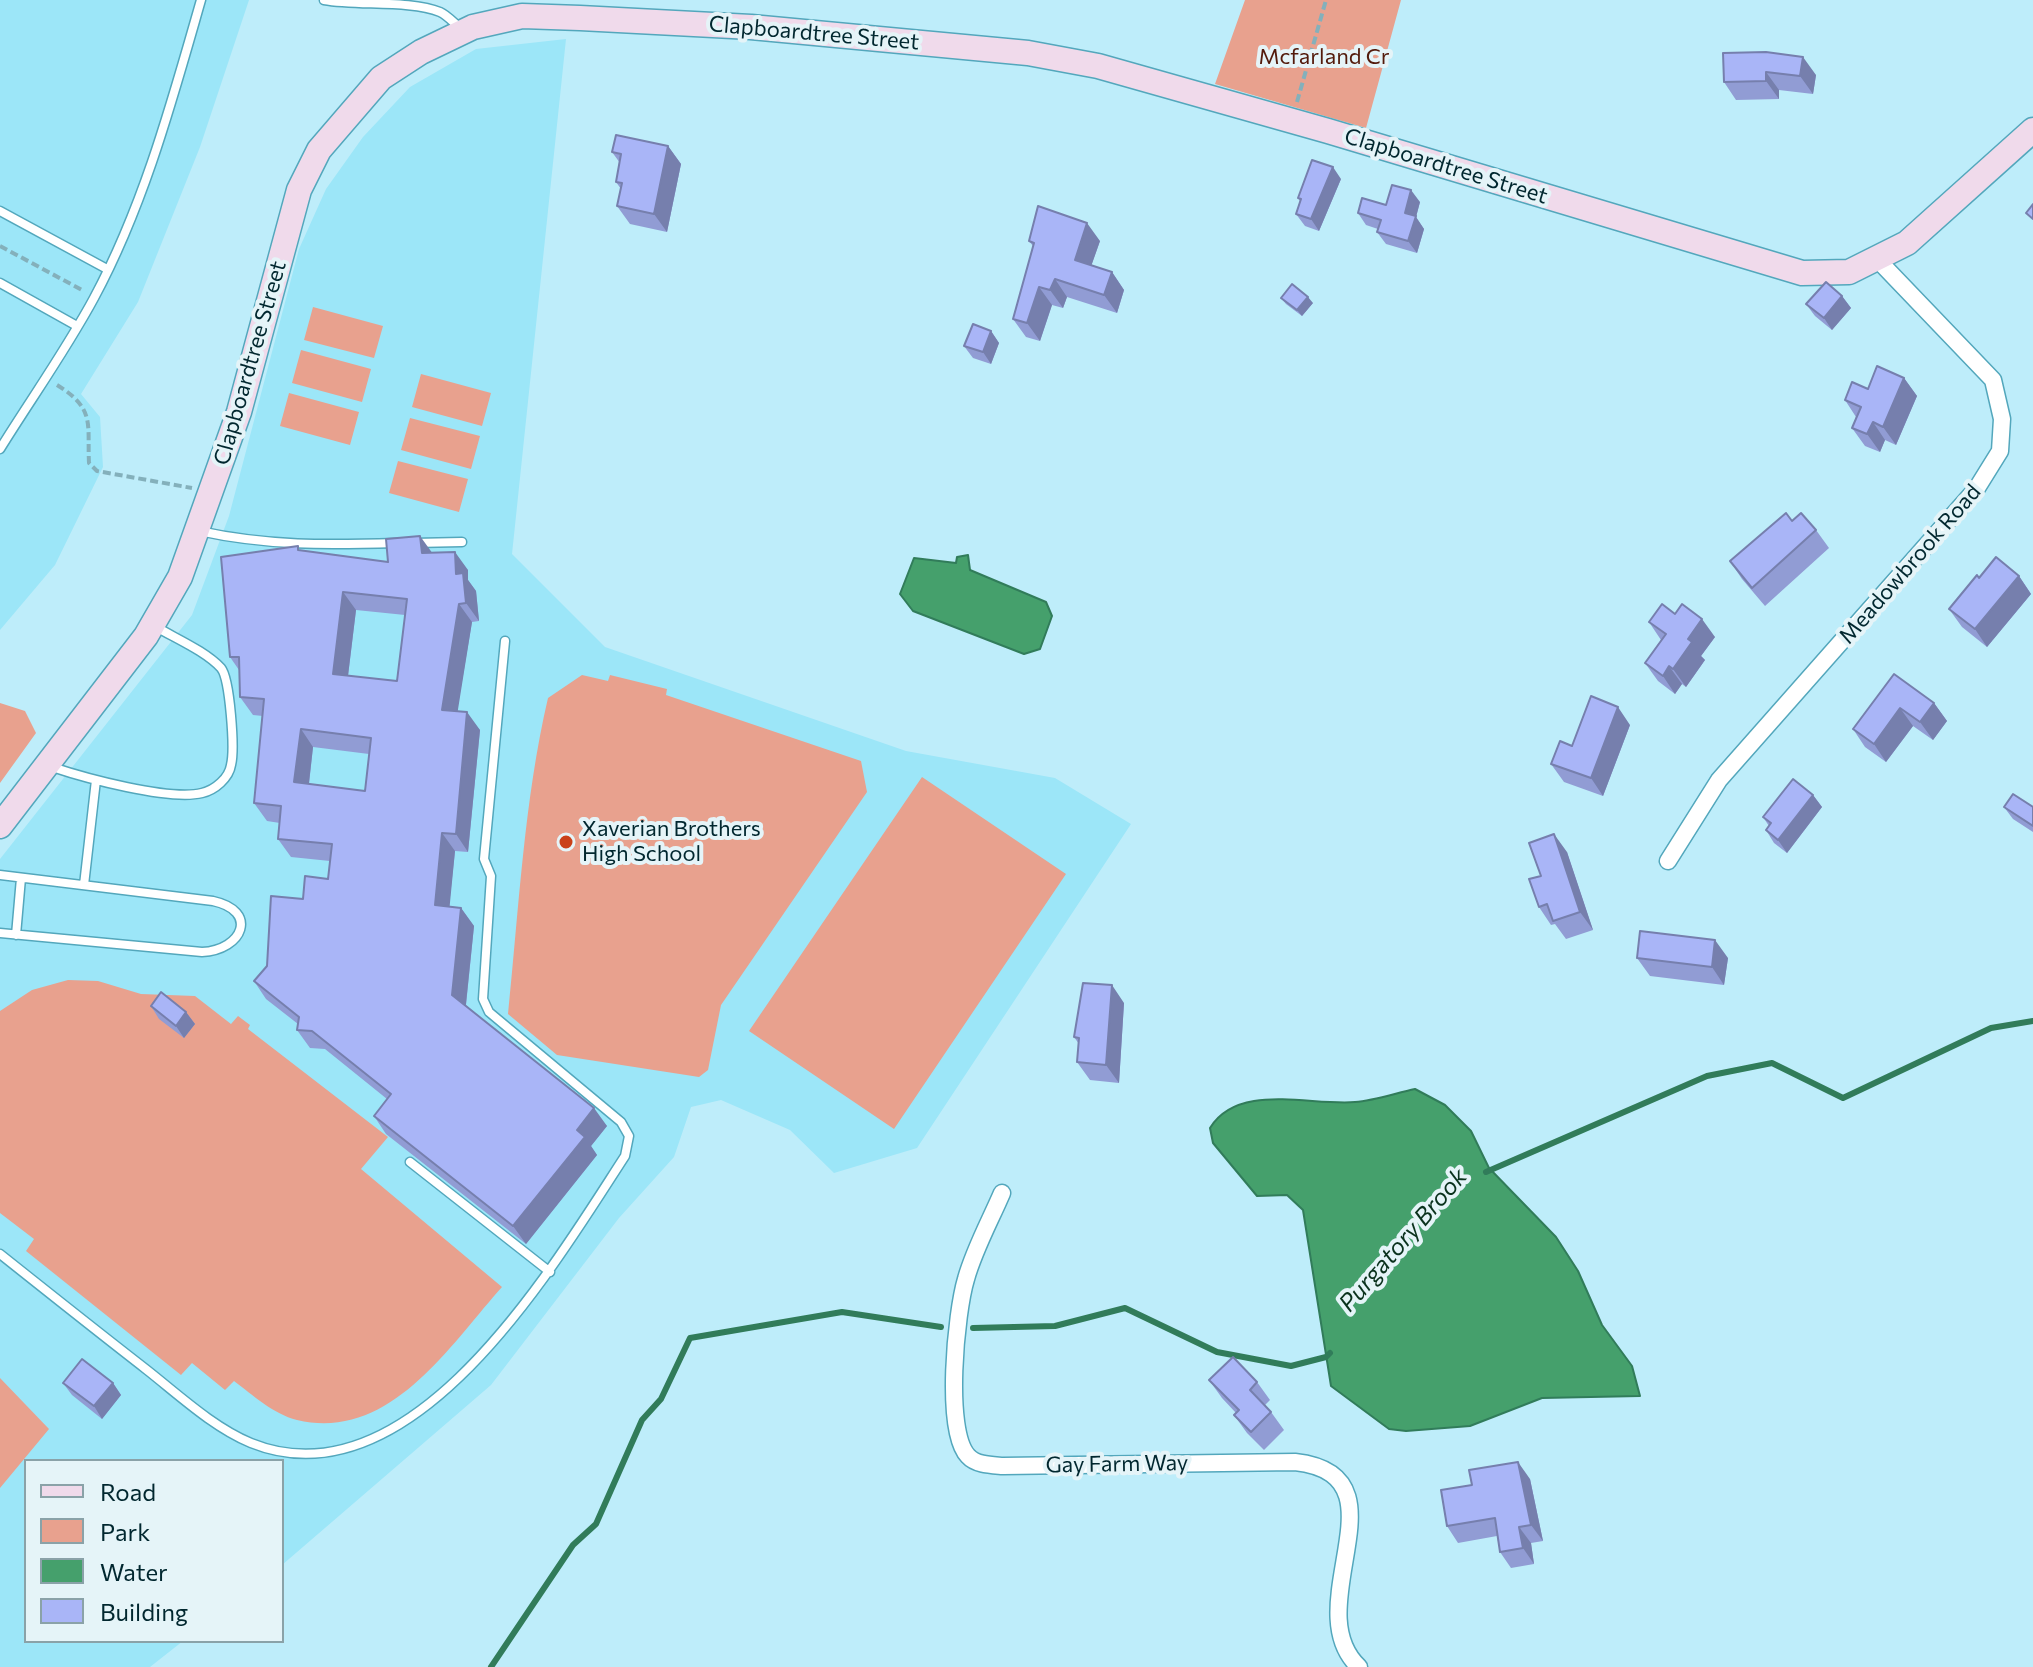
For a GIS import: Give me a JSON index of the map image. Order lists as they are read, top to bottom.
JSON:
{
  "streets": {
    "main road": ["Clapboardtree Street"],
    "street": ["Meadowbrook Road", "Gay Farm Way"]
  },
  "crossings": [
    ["Clapboardtree Street", "Meadowbrook Road"]
  ],
  "water": ["Purgatory Brook"],
  "parks": ["Mcfarland Cr"],
  "places": ["Xaverian Brothers High School"],
  "legend": [
    "Road",
    "Park",
    "Water",
    "Building"
  ]
}
